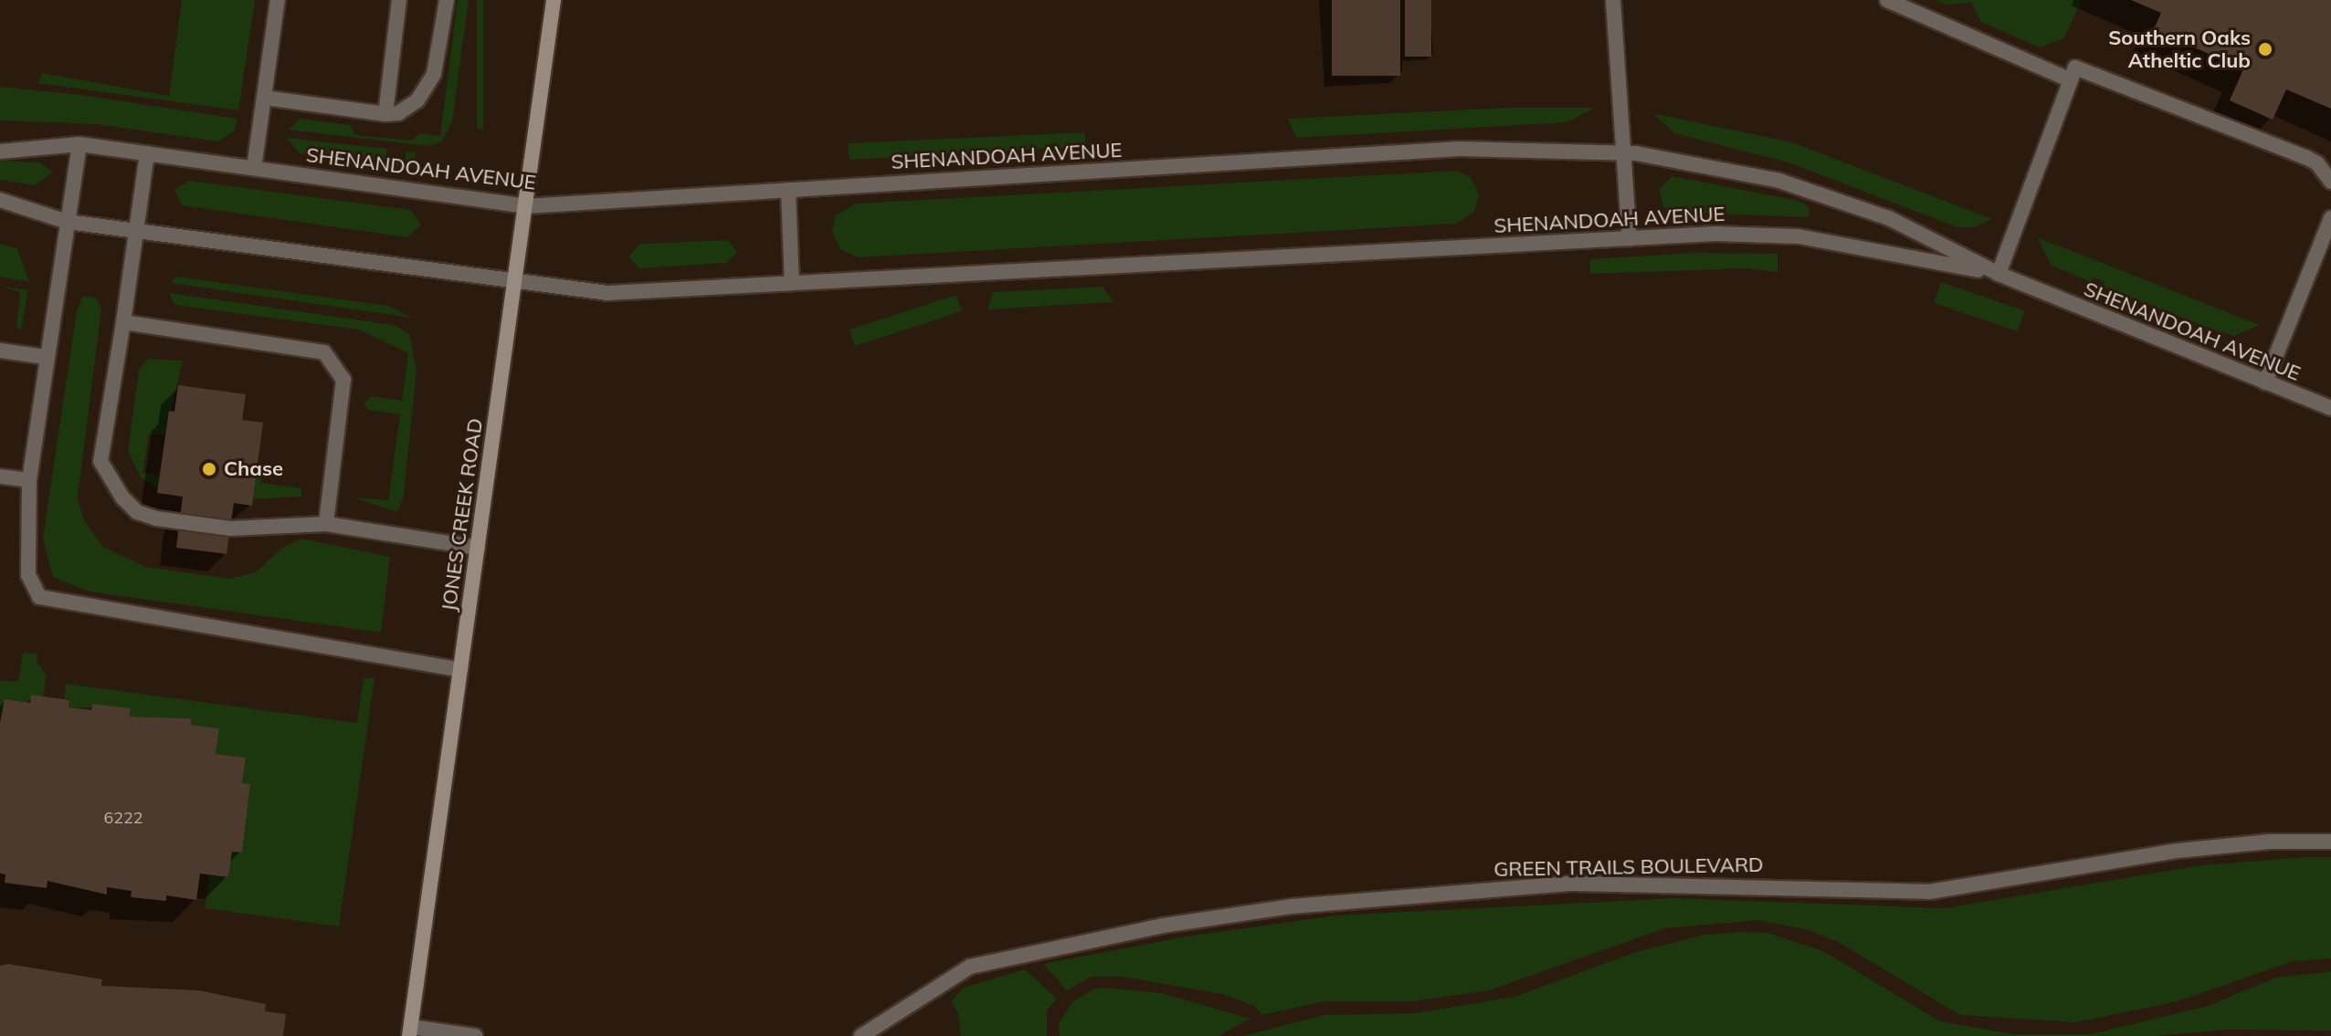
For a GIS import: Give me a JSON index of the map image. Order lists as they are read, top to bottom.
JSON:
{
  "streets": {
    "main road": ["JONES CREEK ROAD"],
    "street": ["SHENANDOAH AVENUE", "GREEN TRAILS BOULEVARD"]
  },
  "crossings": [
    ["SHENANDOAH AVENUE", "JONES CREEK ROAD"]
  ],
  "places": ["Southern Oaks Atheltic Club", "Chase"],
  "house_numbers": ["6222"]
}
